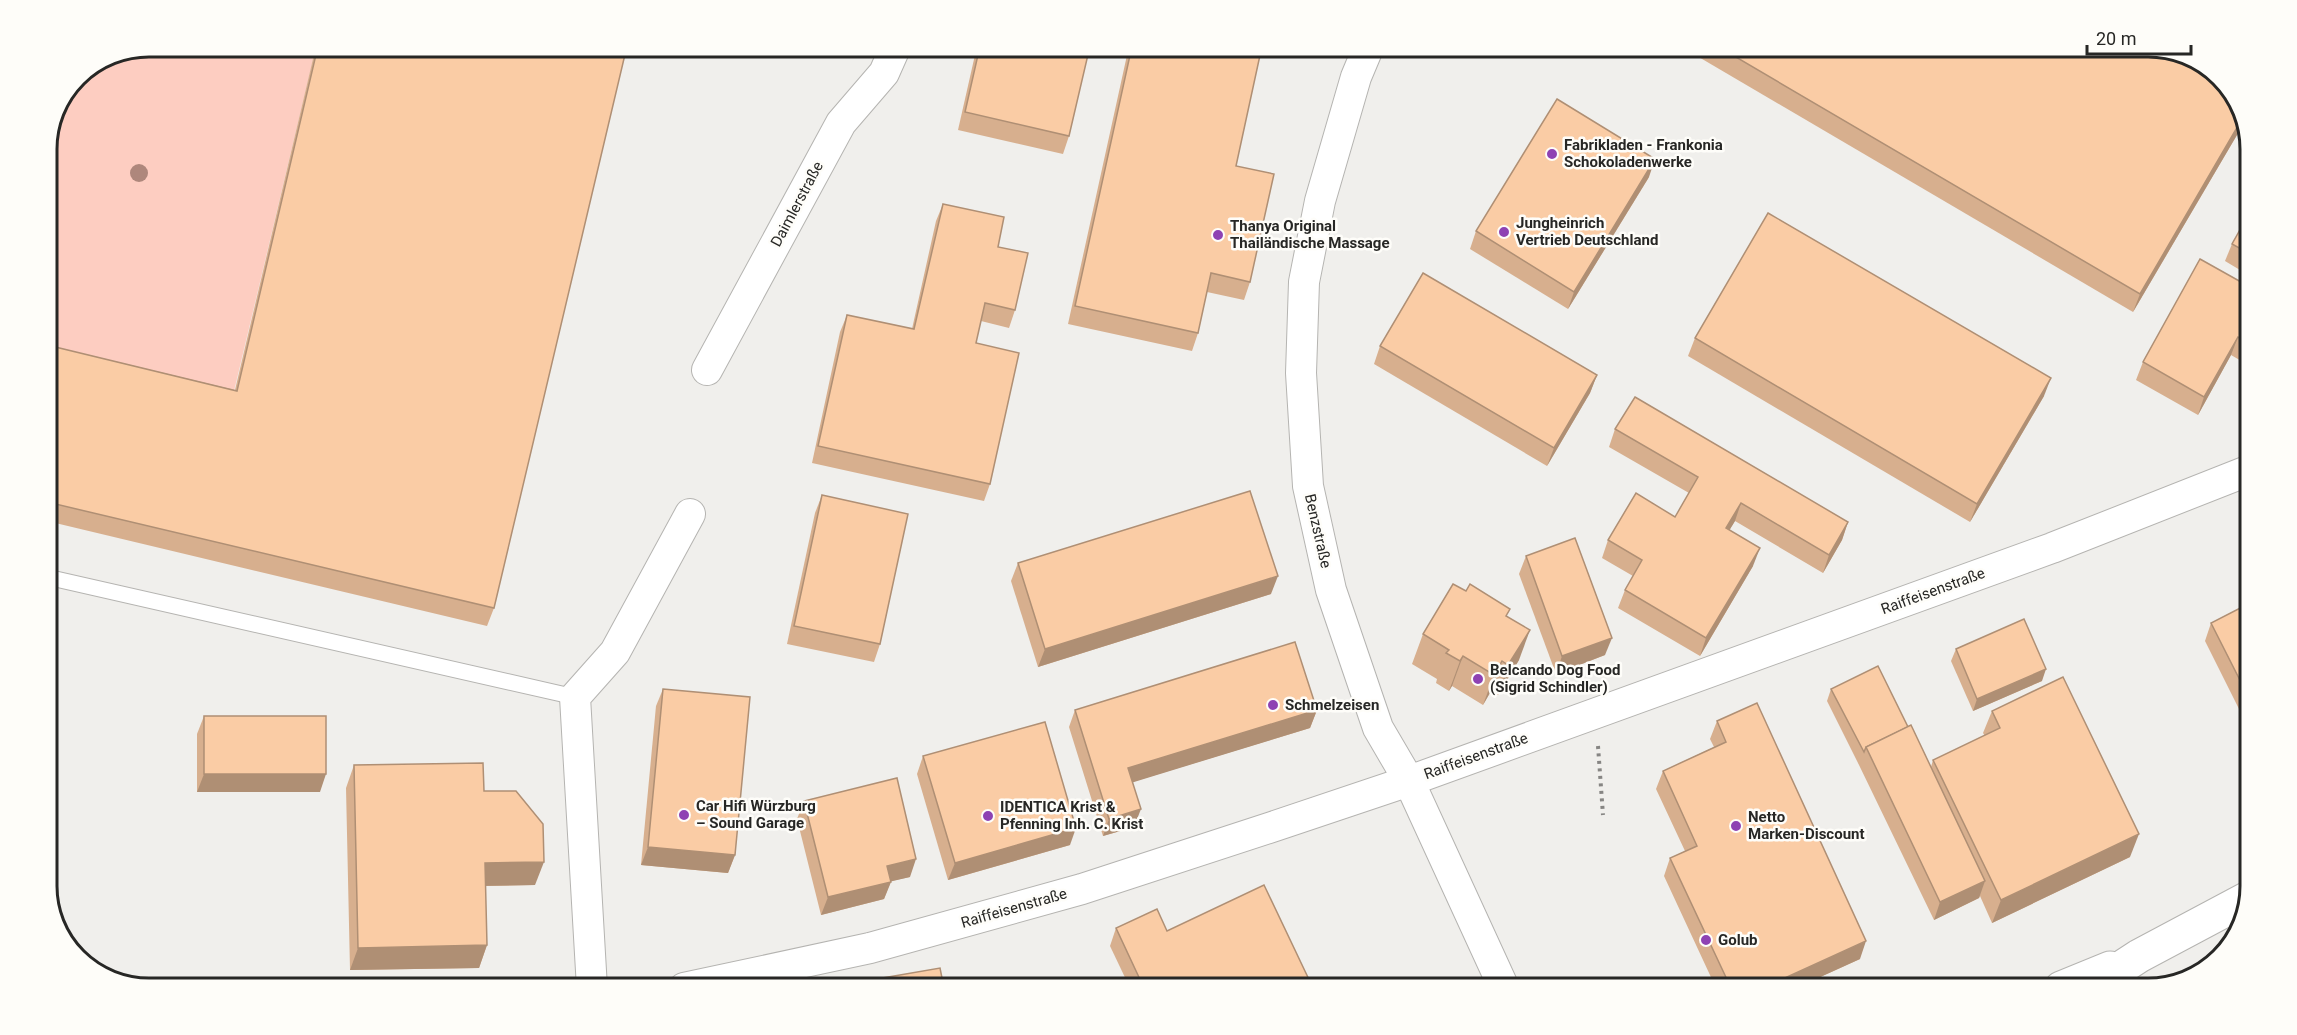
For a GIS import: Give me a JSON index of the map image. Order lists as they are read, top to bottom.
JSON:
{
  "streets": {
    "street": ["Daimlerstraße", "Benzstraße", "Raiffeisenstraße"]
  },
  "crossings": [
    ["Benzstraße", "Raiffeisenstraße"]
  ],
  "places": [
    "Fabrikladen - Frankonia Schokoladenwerke",
    "Jungheinrich Vertrieb Deutschland",
    "Thanya Original Thailändische Massage",
    "Belcando Dog Food (Sigrid Schindler)",
    "Schmelzeisen",
    "Car Hifi Würzburg – Sound Garage",
    "IDENTICA Krist & Pfenning Inh. C. Krist",
    "Netto Marken-Discount",
    "Golub"
  ],
  "scale_bar": "20 m"
}
